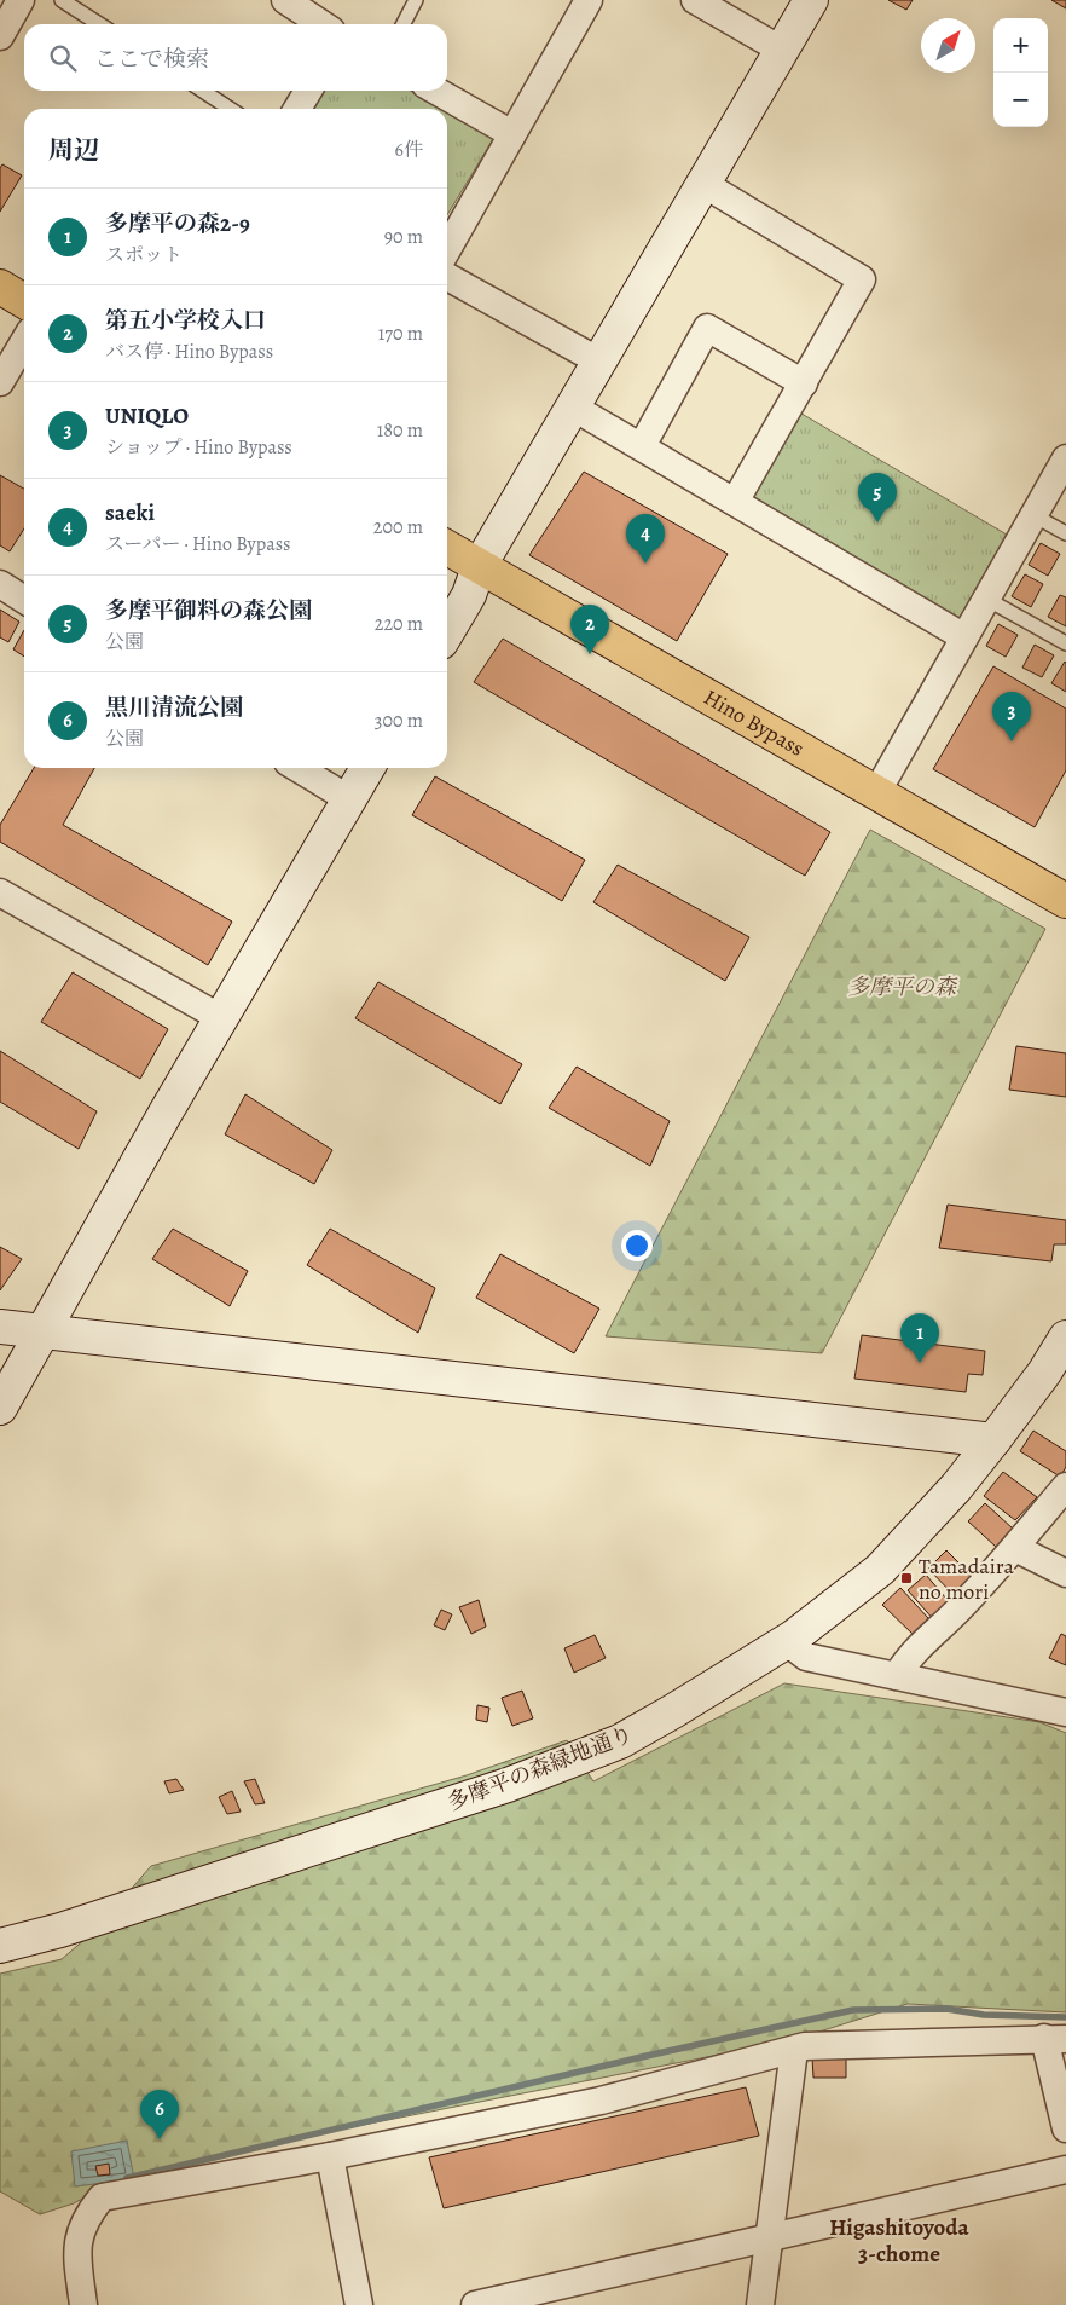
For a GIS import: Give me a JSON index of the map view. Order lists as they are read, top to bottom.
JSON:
{
  "streets": {
    "highway": ["Hino Bypass"],
    "street": ["多摩平の森緑地通り"]
  },
  "districts": ["Higashitoyoda 3-chome"],
  "parks": ["多摩平の森"],
  "places": {
    "transit": ["Tamadaira no mori"]
  },
  "north": "top right",
  "page": {
    "map_buttons": ["+", "−"],
    "search": "ここで検索",
    "heading": ["周辺", "6件"],
    "list": [
      {
        "mark": "1",
        "name": "多摩平の森2-9",
        "note": "スポット",
        "value": "90 m"
      },
      {
        "mark": "2",
        "name": "第五小学校入口",
        "note": "バス停 · Hino Bypass",
        "value": "170 m"
      },
      {
        "mark": "3",
        "name": "UNIQLO",
        "note": "ショップ · Hino Bypass",
        "value": "180 m"
      },
      {
        "mark": "4",
        "name": "saeki",
        "note": "スーパー · Hino Bypass",
        "value": "200 m"
      },
      {
        "mark": "5",
        "name": "多摩平御料の森公園",
        "note": "公園",
        "value": "220 m"
      },
      {
        "mark": "6",
        "name": "黒川清流公園",
        "note": "公園",
        "value": "300 m"
      }
    ],
    "pins": [
      "5",
      "4",
      "2",
      "3",
      "1",
      "6"
    ]
  }
}
